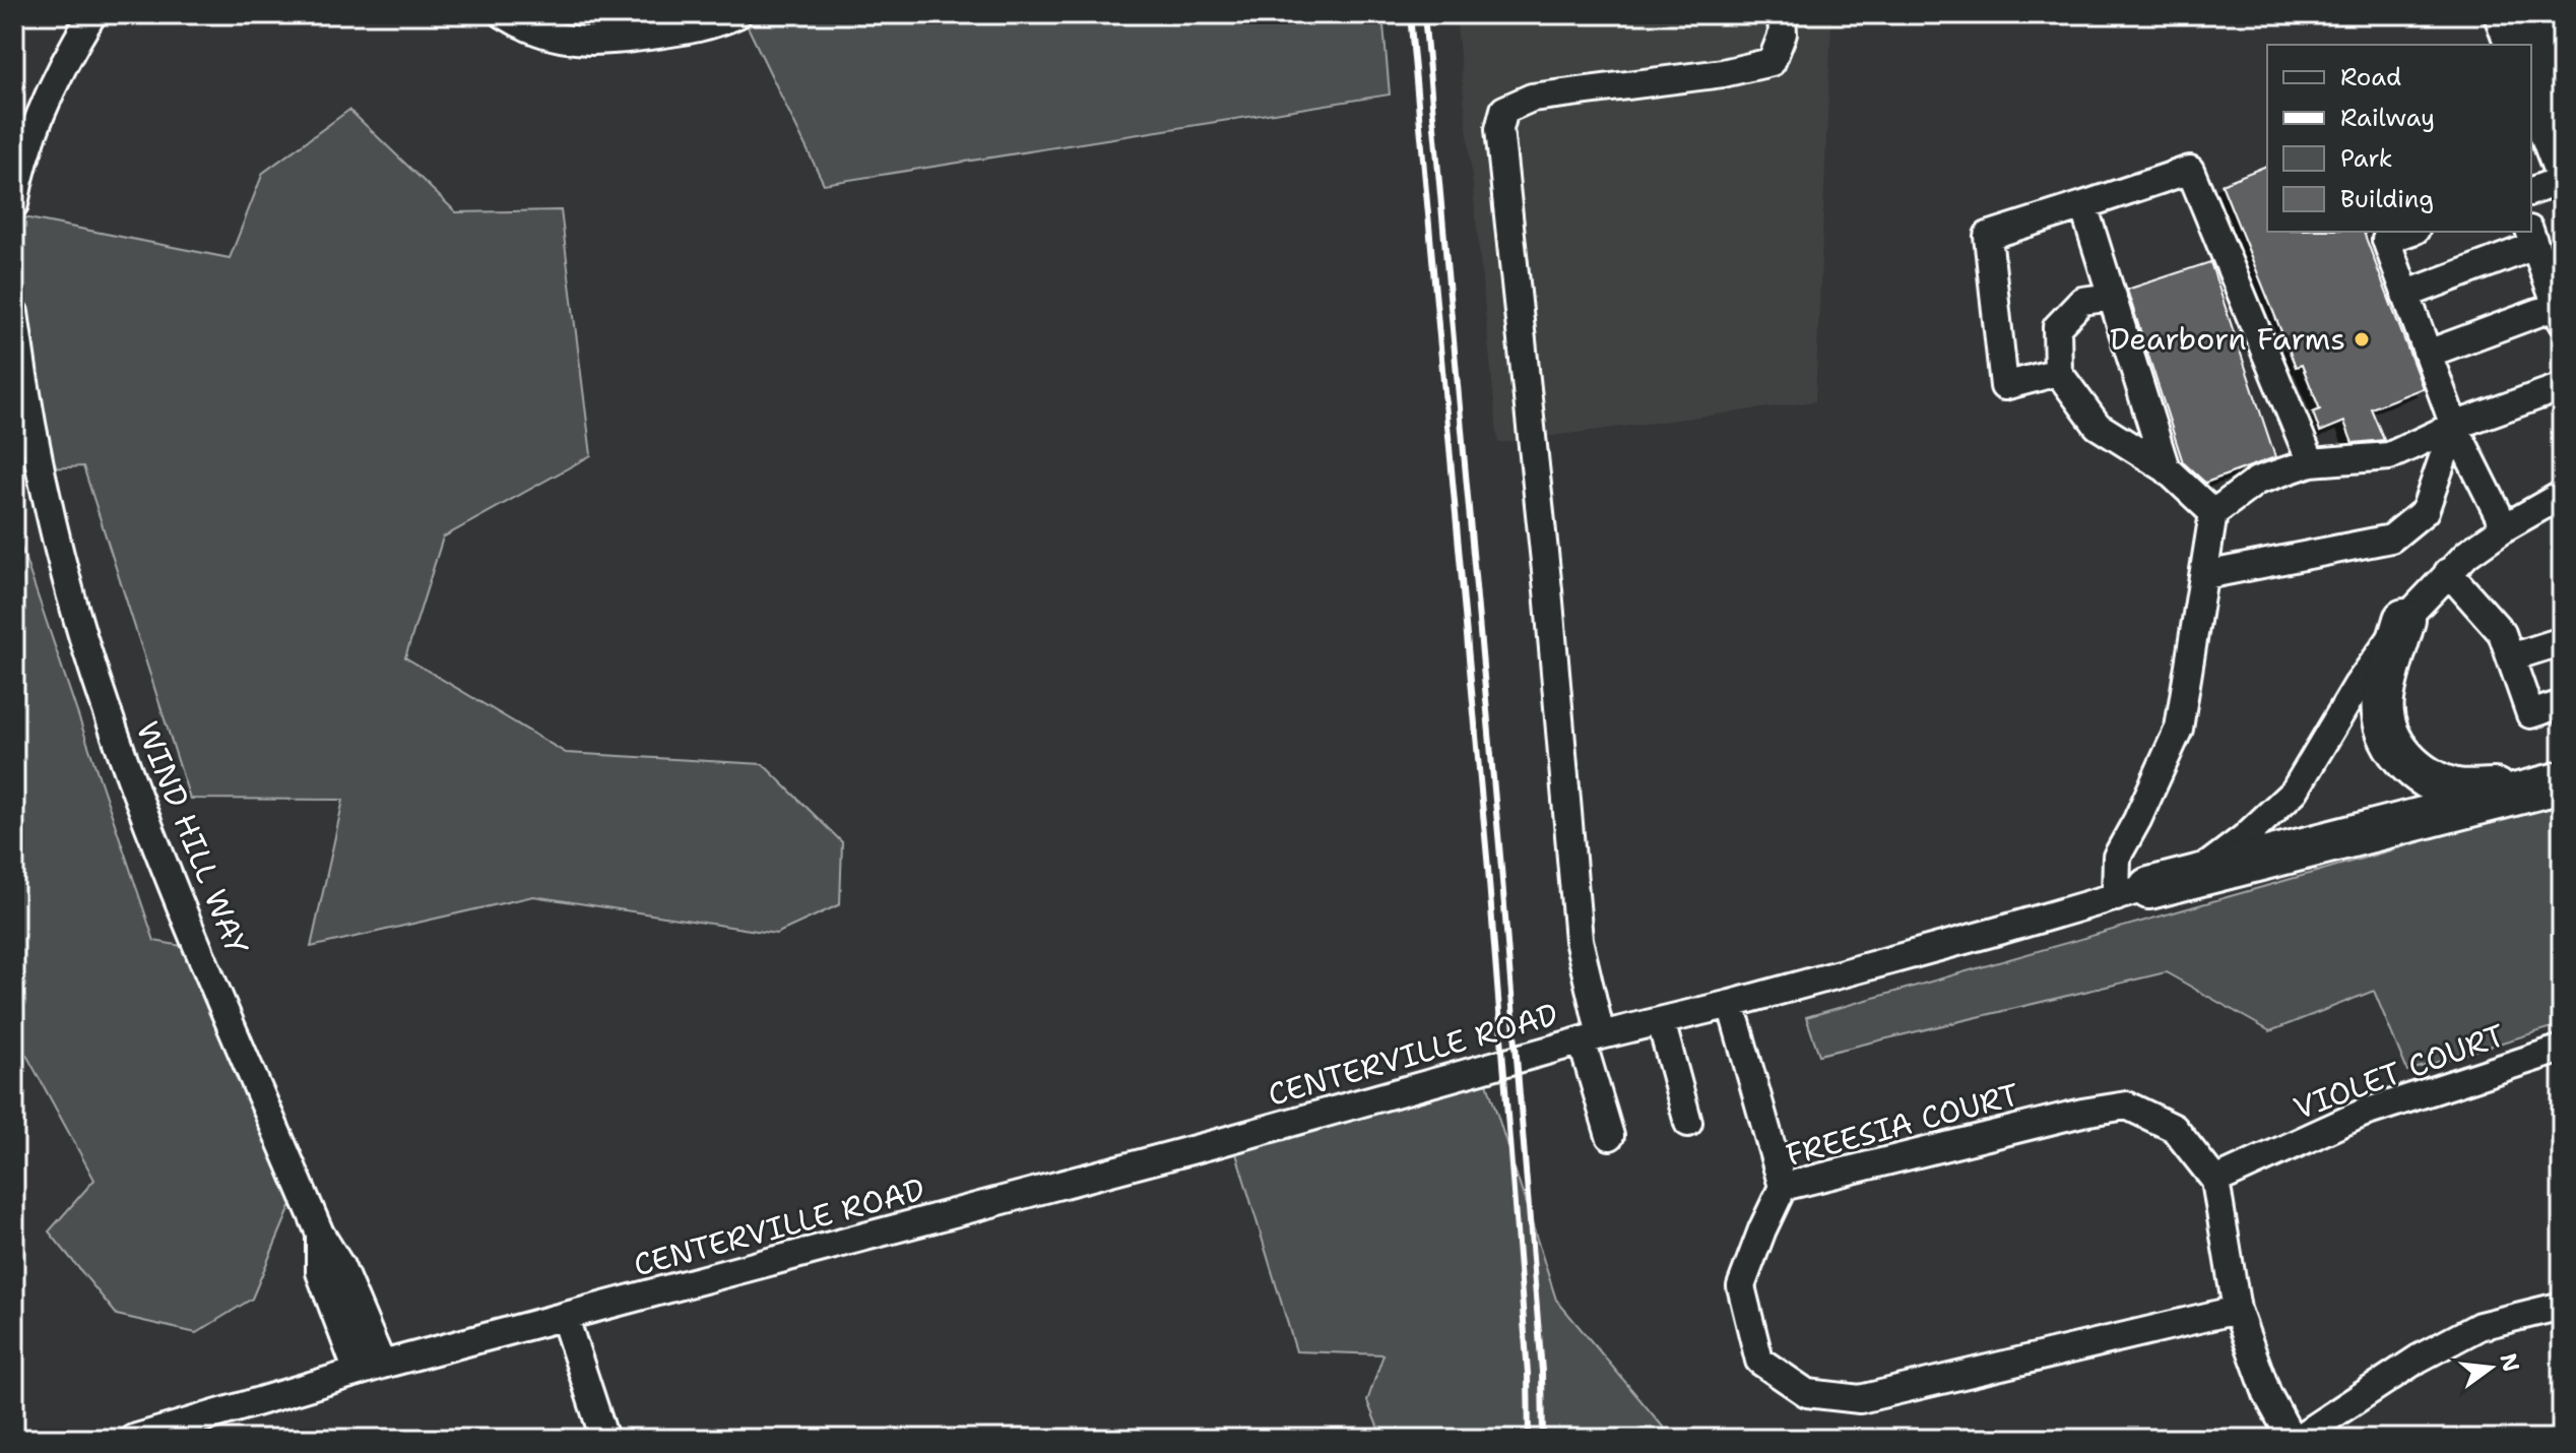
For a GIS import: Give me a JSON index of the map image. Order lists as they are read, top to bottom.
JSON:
{
  "streets": {
    "street": [
      "WIND HILL WAY",
      "CENTERVILLE ROAD",
      "VIOLET COURT",
      "FREESIA COURT"
    ]
  },
  "crossings": [
    ["WIND HILL WAY", "CENTERVILLE ROAD"],
    ["VIOLET COURT", "FREESIA COURT"]
  ],
  "places": ["Dearborn Farms"],
  "legend": [
    "Road",
    "Railway",
    "Park",
    "Building"
  ],
  "north": "right"
}
